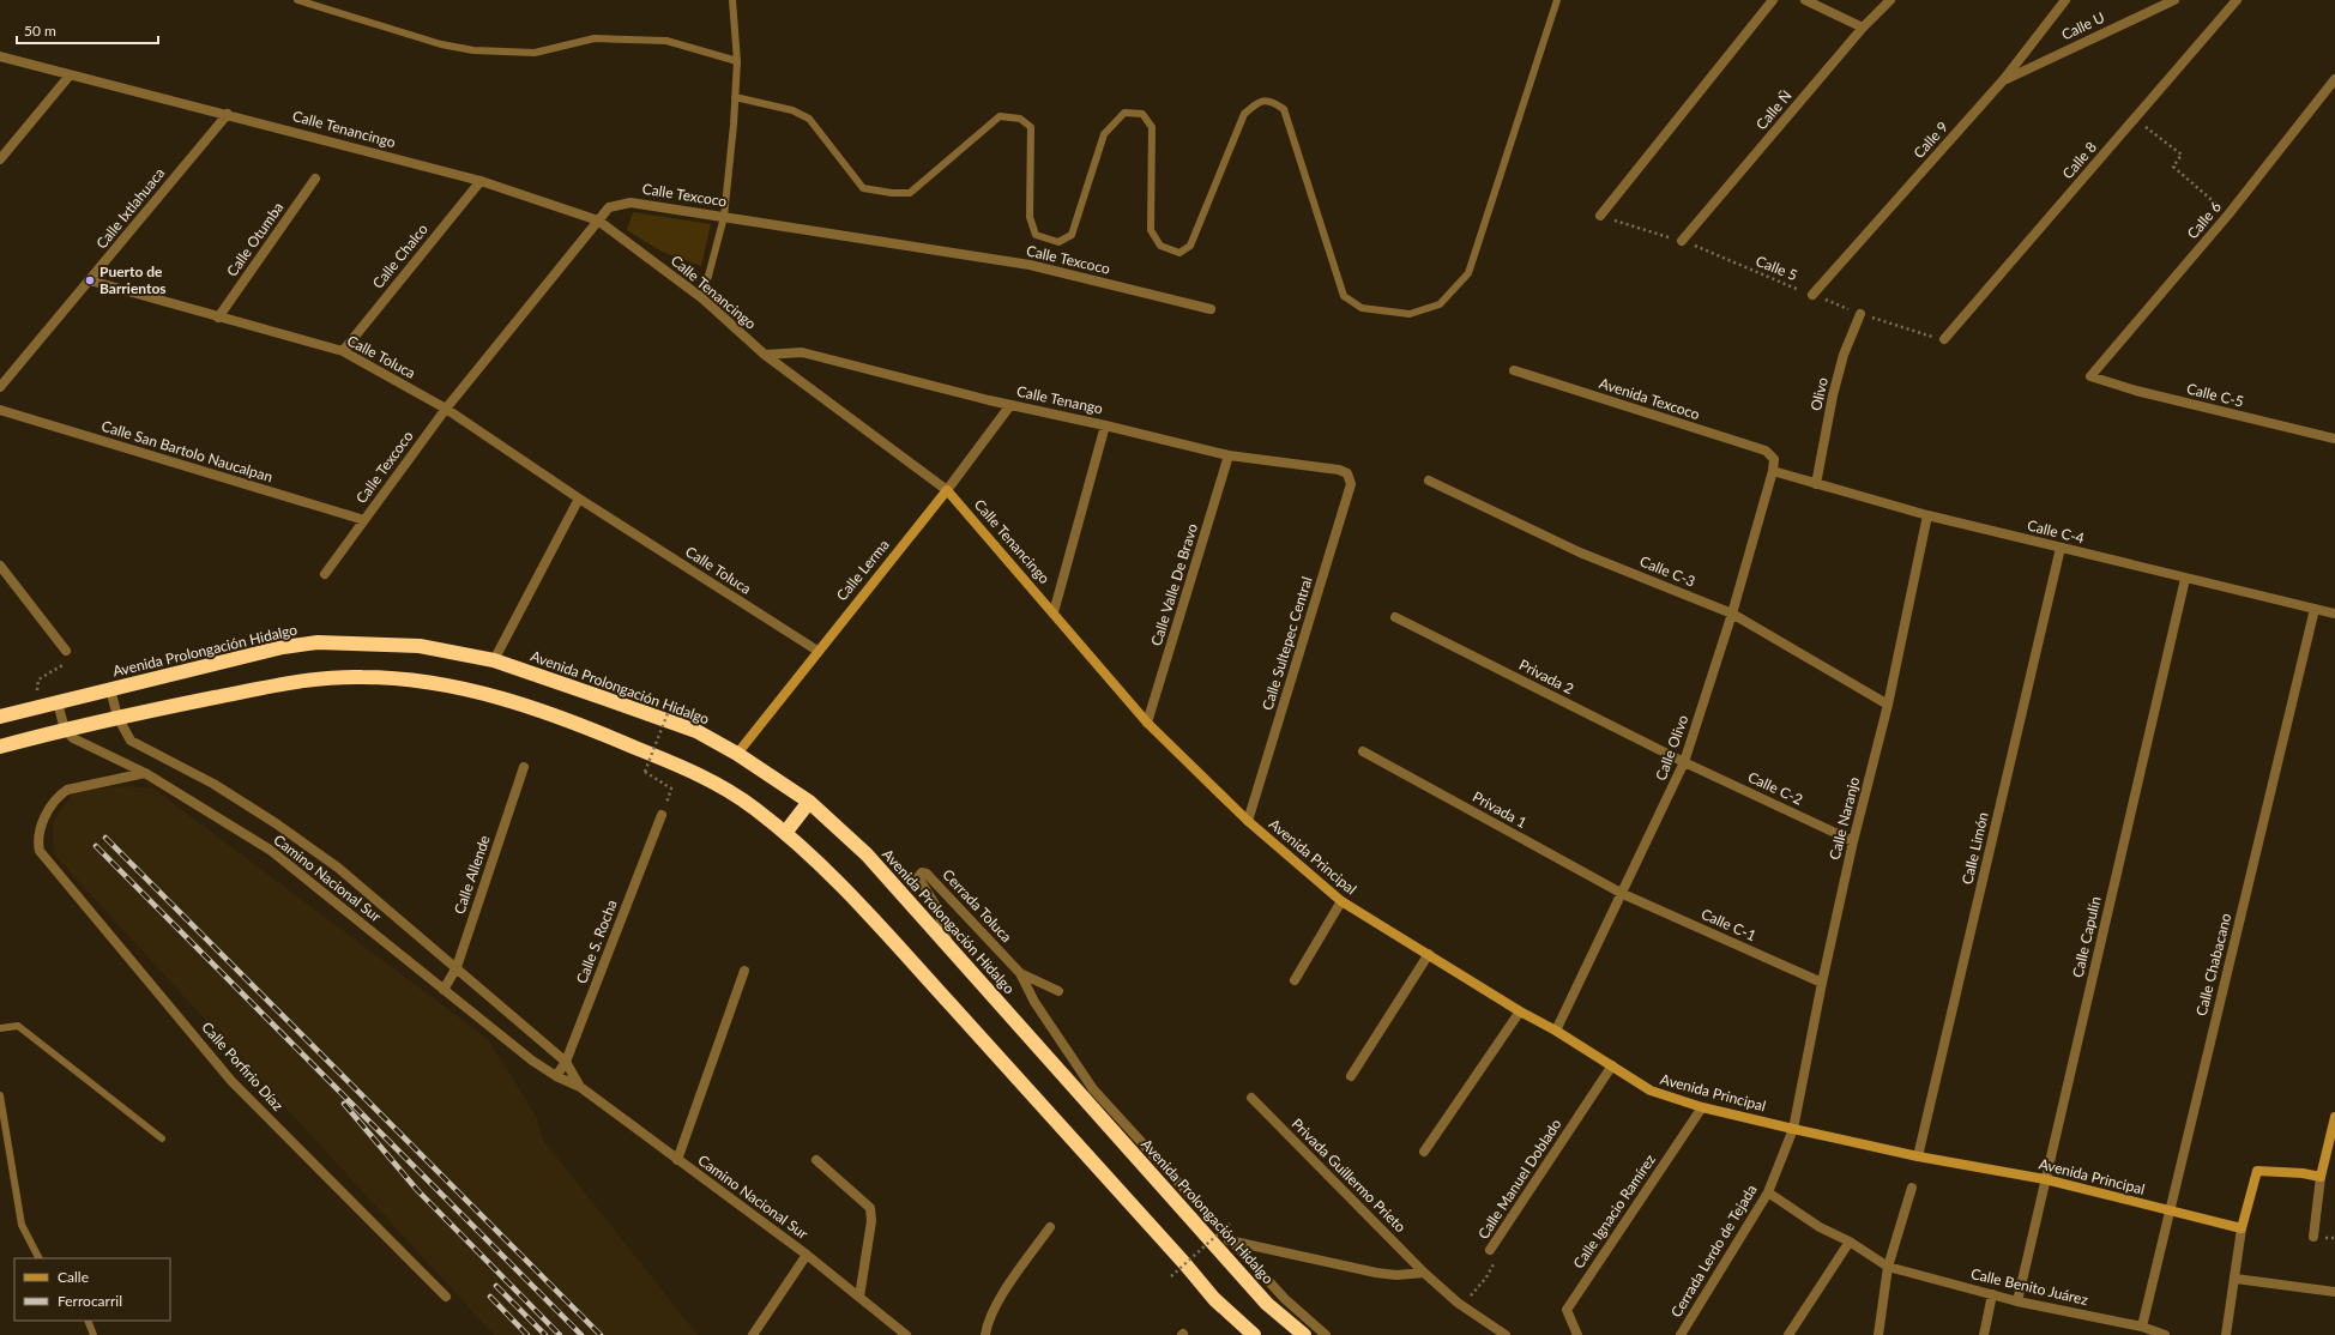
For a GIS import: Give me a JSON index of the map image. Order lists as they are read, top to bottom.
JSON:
{
  "streets": {
    "highway": ["Avenida Prolongación Hidalgo"],
    "street": [
      "Calle U",
      "Calle Ñ",
      "Calle Tenancingo",
      "Calle 9",
      "Calle 8",
      "Calle Texcoco",
      "Calle Ixtlahuaca",
      "Calle 6",
      "Calle Otumba",
      "Calle Chalco",
      "Calle Toluca",
      "Olivo",
      "Calle C-5",
      "Avenida Texcoco",
      "Calle Tenango",
      "Calle San Bartolo Naucalpan",
      "Calle C-4",
      "Calle Lerma",
      "Calle C-3",
      "Calle Valle De Bravo",
      "Calle Sultepec Central",
      "Privada 2",
      "Calle Olivo",
      "Calle C-2",
      "Privada 1",
      "Calle Naranjo",
      "Calle Limón",
      "Avenida Principal",
      "Calle Allende",
      "Camino Nacional Sur",
      "Cerrada Toluca",
      "Calle C-1",
      "Calle Capulín",
      "Calle S. Rocha",
      "Calle Chabacano",
      "Calle Porfirio Díaz",
      "Privada Guillermo Prieto",
      "Calle Manuel Doblado",
      "Calle Ignacio Ramírez",
      "Cerrada Lerdo de Tejada",
      "Calle Benito Juárez"
    ],
    "path": ["Calle 5"]
  },
  "crossings": [
    ["Calle U", "Calle 9"],
    ["Calle Ñ", "Calle 5"],
    ["Calle Tenancingo", "Calle Texcoco"],
    ["Calle Tenancingo", "Calle Ixtlahuaca"],
    ["Calle Tenancingo", "Calle Chalco"],
    ["Calle Tenancingo", "Calle Tenango"],
    ["Calle Tenancingo", "Calle Lerma"],
    ["Calle Tenancingo", "Calle Valle De Bravo"],
    ["Calle Tenancingo", "Calle Sultepec Central"],
    ["Calle Tenancingo", "Avenida Principal"],
    ["Calle 9", "Calle 5"],
    ["Calle 8", "Calle 5"],
    ["Calle Texcoco", "Calle Toluca"],
    ["Calle Texcoco", "Calle San Bartolo Naucalpan"],
    ["Calle Ixtlahuaca", "Calle Toluca"],
    ["Calle 6", "Calle C-5"],
    ["Calle Otumba", "Calle Toluca"],
    ["Calle Chalco", "Calle Toluca"],
    ["Calle 5", "Olivo"],
    ["Calle Toluca", "Calle Lerma"],
    ["Olivo", "Calle C-4"],
    ["Avenida Texcoco", "Calle Olivo"],
    ["Calle Tenango", "Calle Lerma"],
    ["Calle Tenango", "Calle Valle De Bravo"],
    ["Calle Tenango", "Calle Sultepec Central"],
    ["Calle C-4", "Calle Olivo"],
    ["Calle C-4", "Calle Naranjo"],
    ["Calle C-4", "Calle Limón"],
    ["Calle C-4", "Calle Capulín"],
    ["Calle C-4", "Calle Chabacano"],
    ["Calle Lerma", "Avenida Prolongación Hidalgo"],
    ["Calle C-3", "Calle Olivo"],
    ["Calle C-3", "Calle Naranjo"],
    ["Calle Sultepec Central", "Avenida Principal"],
    ["Avenida Prolongación Hidalgo", "Camino Nacional Sur"],
    ["Avenida Prolongación Hidalgo", "Cerrada Toluca"],
    ["Privada 2", "Calle Olivo"],
    ["Privada 2", "Calle C-2"],
    ["Calle Olivo", "Calle C-2"],
    ["Calle Olivo", "Privada 1"],
    ["Calle Olivo", "Avenida Principal"],
    ["Calle Olivo", "Calle C-1"],
    ["Calle C-2", "Calle Naranjo"],
    ["Privada 1", "Calle C-1"],
    ["Calle Naranjo", "Avenida Principal"],
    ["Calle Naranjo", "Calle C-1"],
    ["Calle Naranjo", "Cerrada Lerdo de Tejada"],
    ["Calle Limón", "Avenida Principal"],
    ["Avenida Principal", "Calle Capulín"],
    ["Avenida Principal", "Calle Chabacano"],
    ["Avenida Principal", "Calle Manuel Doblado"],
    ["Avenida Principal", "Calle Ignacio Ramírez"],
    ["Avenida Principal", "Cerrada Lerdo de Tejada"],
    ["Calle Allende", "Camino Nacional Sur"],
    ["Camino Nacional Sur", "Calle S. Rocha"],
    ["Camino Nacional Sur", "Calle Porfirio Díaz"],
    ["Calle Capulín", "Calle Benito Juárez"],
    ["Calle Chabacano", "Calle Benito Juárez"],
    ["Privada Guillermo Prieto", "Calle Manuel Doblado"],
    ["Cerrada Lerdo de Tejada", "Calle Benito Juárez"]
  ],
  "places": ["Puerto de Barrientos"],
  "legend": ["Calle", "Ferrocarril"],
  "scale_bar": "50 m"
}
